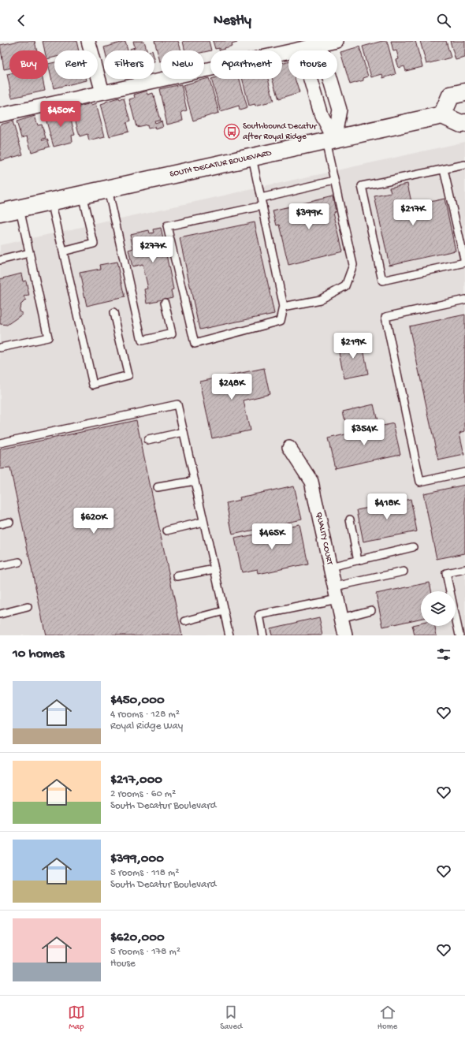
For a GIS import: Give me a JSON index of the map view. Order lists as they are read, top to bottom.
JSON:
{
  "streets": {
    "main road": ["SOUTH DECATUR BOULEVARD"],
    "street": ["QUALITY COURT"]
  },
  "places": {
    "bus stop": ["Southbound Decatur after Royal Ridge"]
  },
  "page": {
    "header": "Nestly",
    "chip": [
      "Buy",
      "Rent",
      "Filters",
      "New",
      "Apartment",
      "House"
    ],
    "price": [
      "$450K",
      "$217K",
      "$399K",
      "$277K",
      "$219K",
      "$248K",
      "$354K",
      "$418K",
      "$620K",
      "$465K"
    ],
    "heading": "10 homes",
    "list": [
      {
        "name": "$450,000",
        "note": "4 rooms · 128 m² · Royal Ridge Way"
      },
      {
        "name": "$217,000",
        "note": "2 rooms · 60 m² · South Decatur Boulevard"
      },
      {
        "name": "$399,000",
        "note": "5 rooms · 118 m² · South Decatur Boulevard"
      },
      {
        "name": "$620,000",
        "note": "5 rooms · 178 m² · House"
      }
    ],
    "tabs": ["Map", "Saved", "Home"]
  }
}
